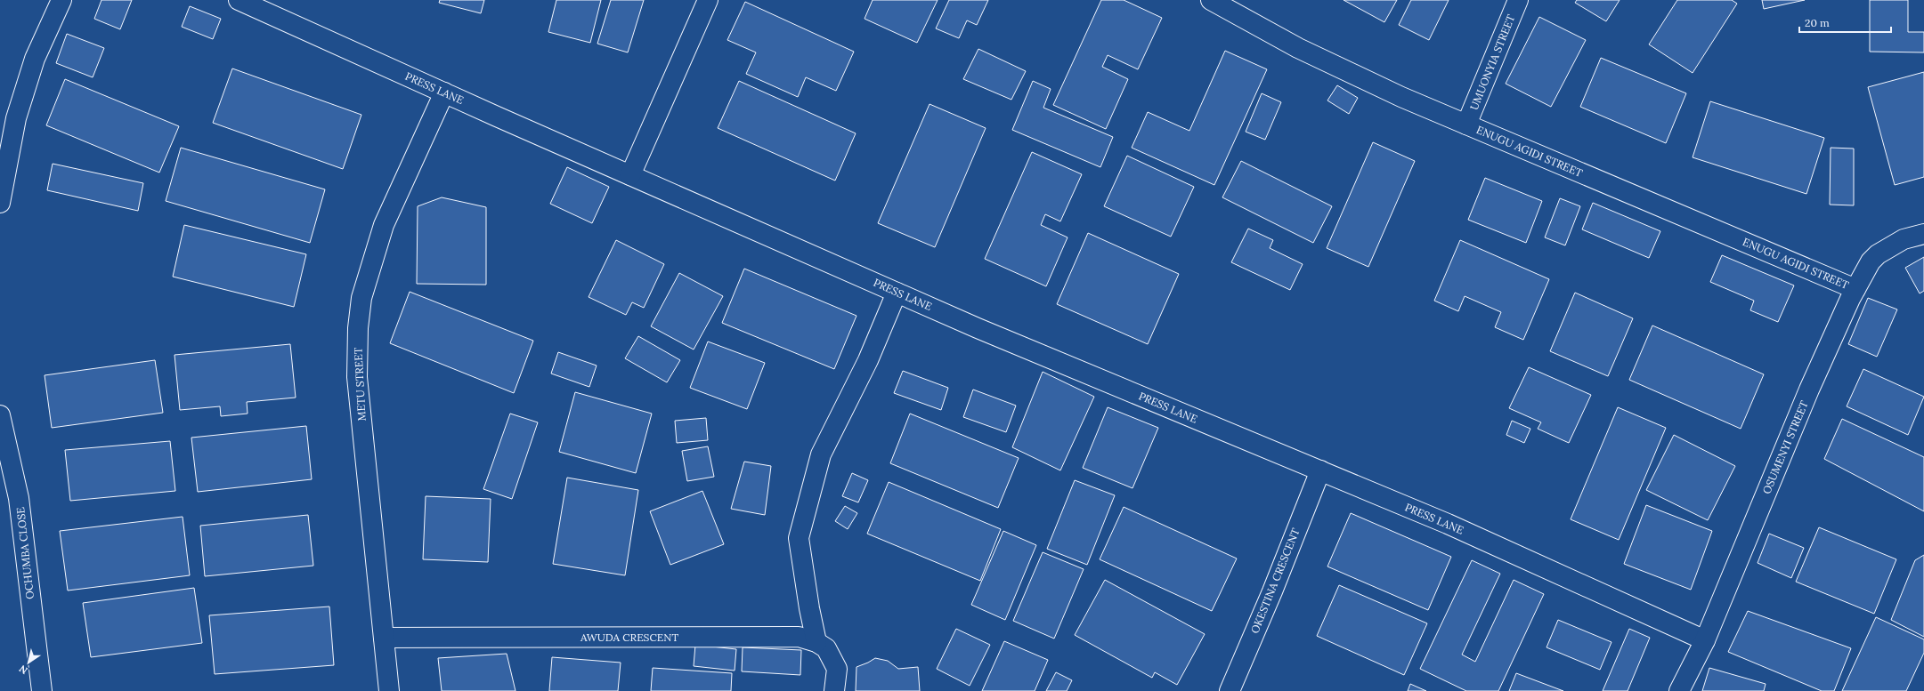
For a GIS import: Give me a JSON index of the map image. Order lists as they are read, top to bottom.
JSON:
{
  "streets": {
    "street": [
      "UMUONYIA STREET",
      "PRESS LANE",
      "ENUGU AGIDI STREET",
      "METU STREET",
      "OSUMENYI STREET",
      "OCHUMBA CLOSE",
      "OKESTINA CRESCENT",
      "AWUDA CRESCENT"
    ]
  },
  "crossings": [
    ["UMUONYIA STREET", "ENUGU AGIDI STREET"],
    ["PRESS LANE", "METU STREET"],
    ["PRESS LANE", "OSUMENYI STREET"],
    ["PRESS LANE", "OKESTINA CRESCENT"],
    ["ENUGU AGIDI STREET", "OSUMENYI STREET"],
    ["METU STREET", "AWUDA CRESCENT"]
  ],
  "scale_bar": "20 m",
  "north": "bottom left"
}
